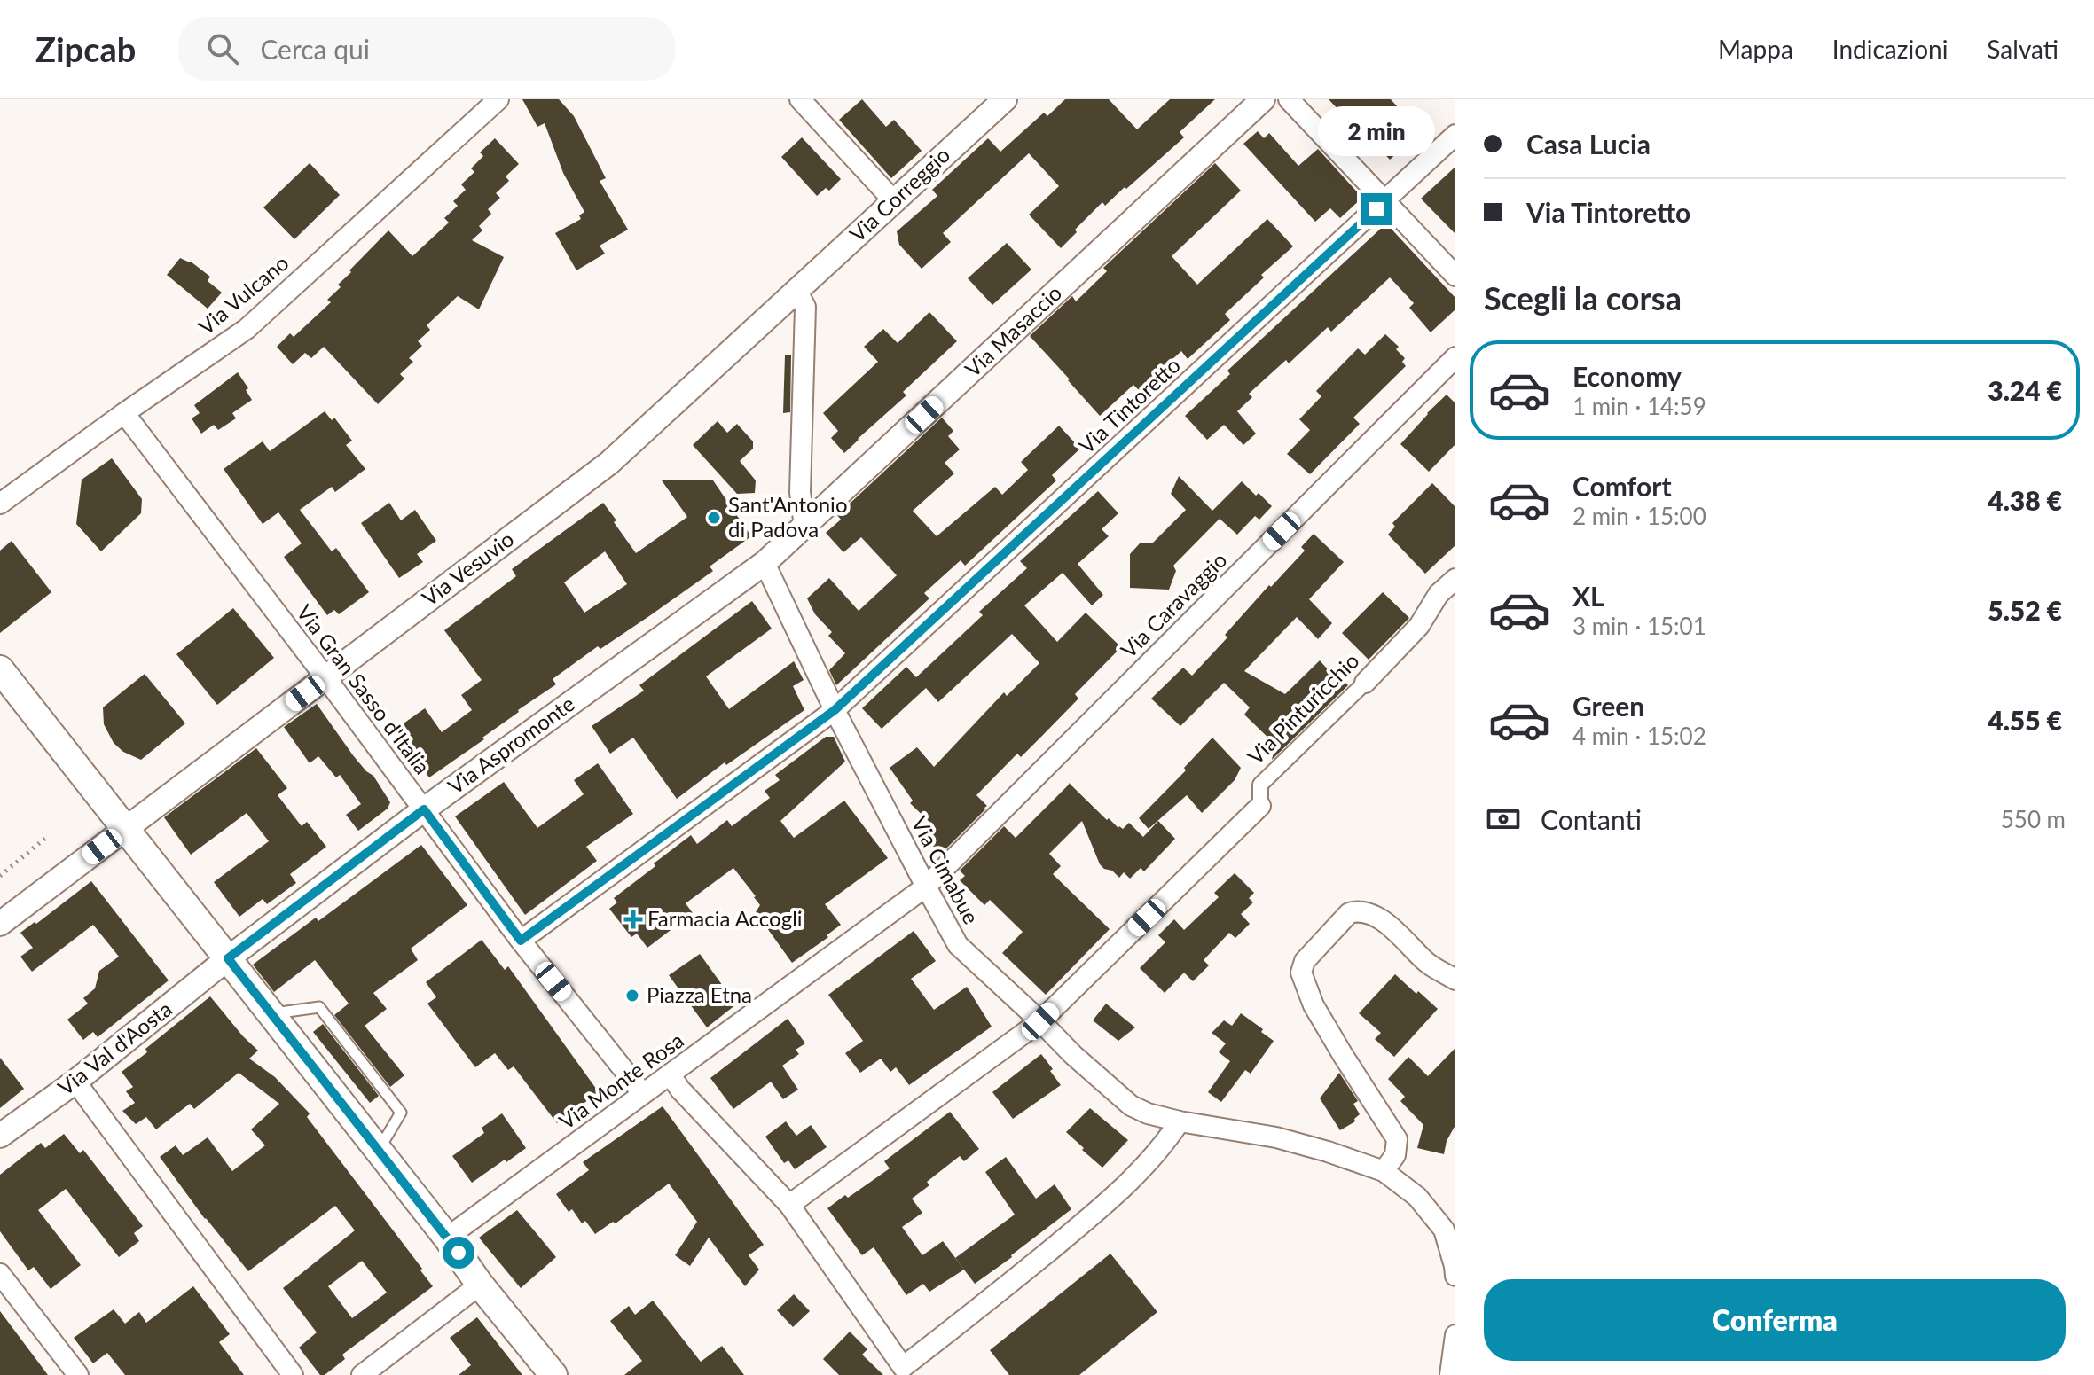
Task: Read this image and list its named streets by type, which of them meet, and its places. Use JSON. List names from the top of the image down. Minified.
{"streets":{"street":["Via Correggio","Via Vulcano","Via Masaccio","Via Tintoretto","Via Vesuvio","Via Caravaggio","Via Gran Sasso d'Italia","Via Pinturicchio","Via Aspromonte","Via Cimabue","Via Val d'Aosta","Via Monte Rosa"]},"crossings":[["Via Correggio","Via Vesuvio"],["Via Vulcano","Via Gran Sasso d'Italia"],["Via Masaccio","Via Aspromonte"],["Via Masaccio","Via Cimabue"],["Via Tintoretto","Via Gran Sasso d'Italia"],["Via Tintoretto","Via Cimabue"],["Via Vesuvio","Via Gran Sasso d'Italia"],["Via Caravaggio","Via Cimabue"],["Via Caravaggio","Via Monte Rosa"],["Via Gran Sasso d'Italia","Via Aspromonte"],["Via Gran Sasso d'Italia","Via Monte Rosa"],["Via Pinturicchio","Via Cimabue"],["Via Aspromonte","Via Cimabue"],["Via Aspromonte","Via Val d'Aosta"],["Via Cimabue","Via Monte Rosa"]],"places":{"other":["Sant'Antonio di Padova","Piazza Etna"],"health":["Farmacia Accogli"]},"page":{"header":"Zipcab","search":"Cerca qui","nav":["Mappa","Indicazioni","Salvati"],"banner":["Casa Lucia","Via Tintoretto"],"bubble":"2 min","heading":"Scegli la corsa","list":[{"name":"Economy","note":"1 min · 14:59","value":"3.24 €"},{"name":"Comfort","note":"2 min · 15:00","value":"4.38 €"},{"name":"XL","note":"3 min · 15:01","value":"5.52 €"},{"name":"Green","note":"4 min · 15:02","value":"4.55 €"}],"pay":["Contanti","550 m"],"buttons":"Conferma"}}
